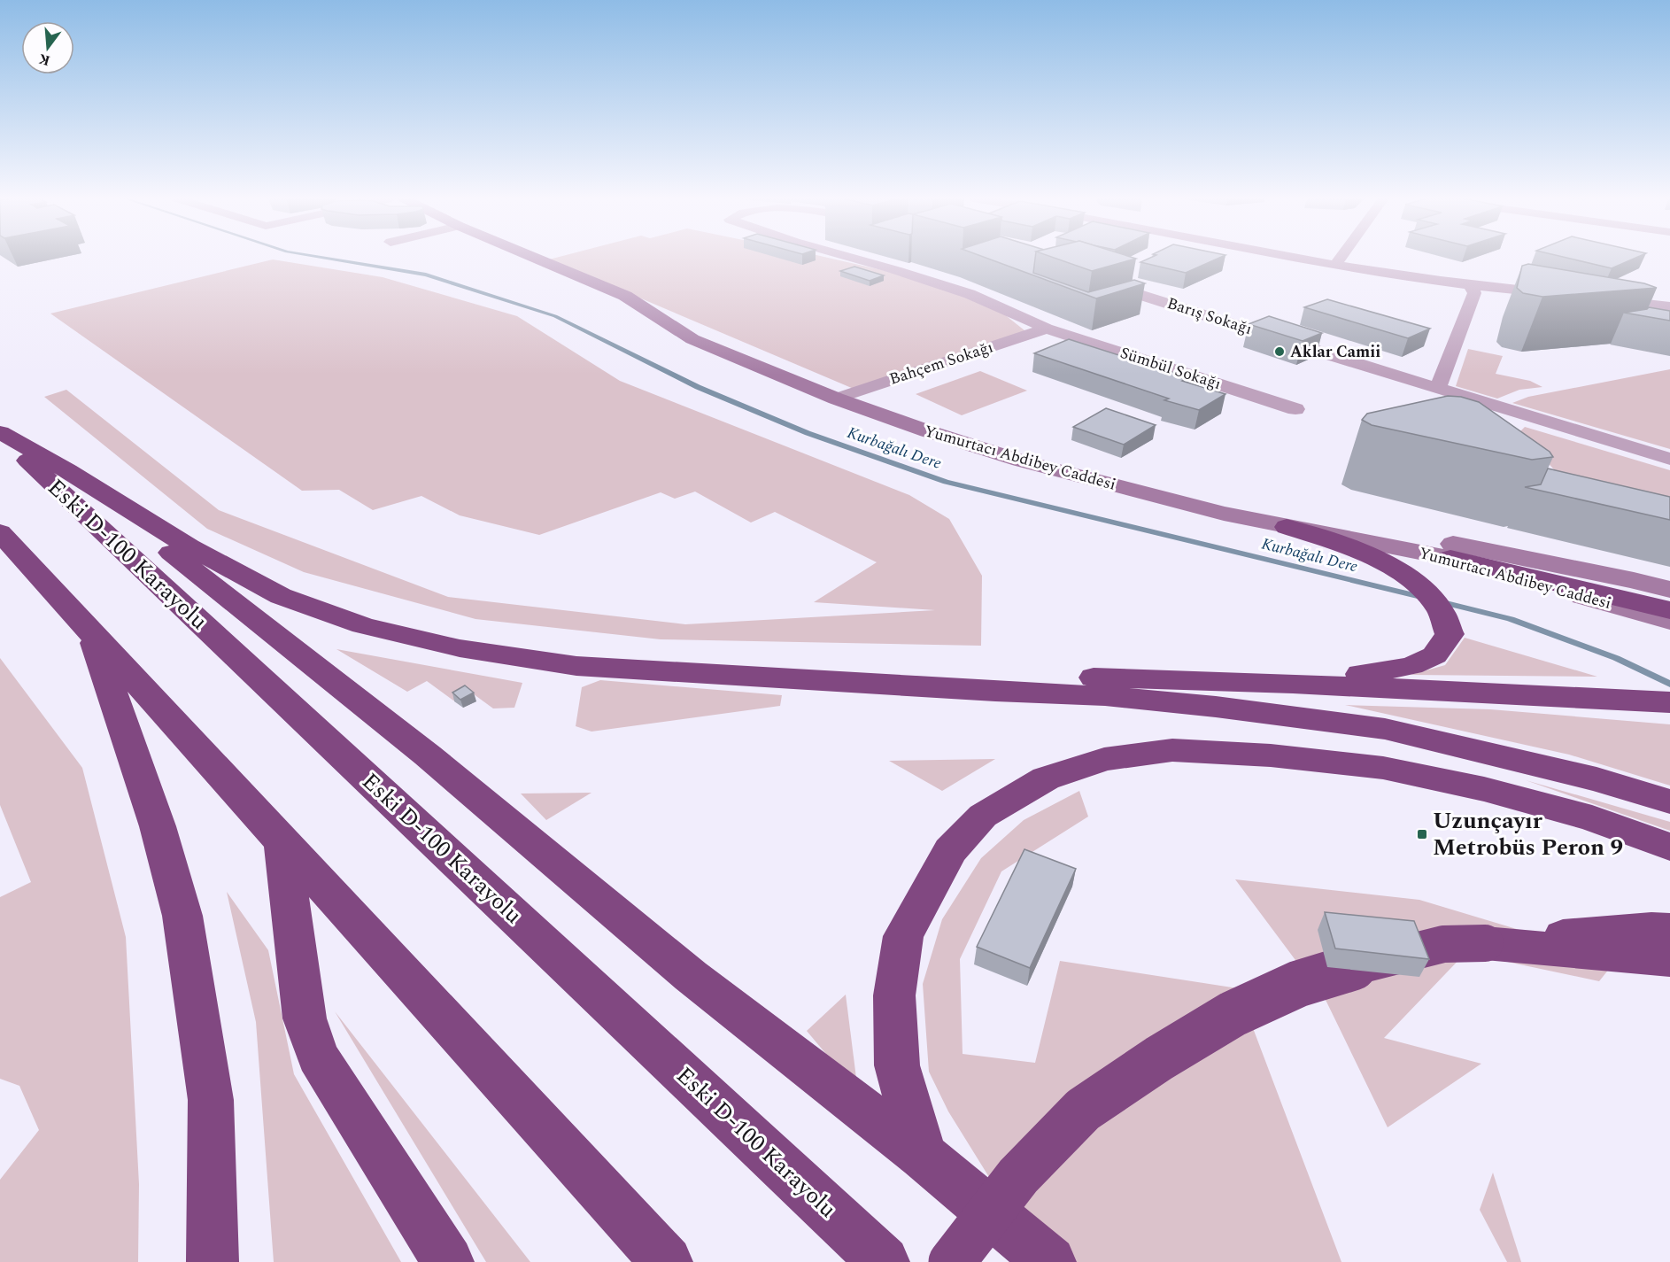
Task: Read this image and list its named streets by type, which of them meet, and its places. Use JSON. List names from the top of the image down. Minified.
{"streets":{"highway":["Eski D-100 Karayolu"],"main road":["Yumurtacı Abdibey Caddesi"],"street":["Barış Sokağı","Bahçem Sokağı","Sümbül Sokağı"]},"crossings":[["Bahçem Sokağı","Sümbül Sokağı"],["Bahçem Sokağı","Yumurtacı Abdibey Caddesi"]],"water":["Kurbağalı Dere"],"places":{"other":["Aklar Camii"],"transit":["Uzunçayır Metrobüs Peron 9"]},"north":"bottom"}
